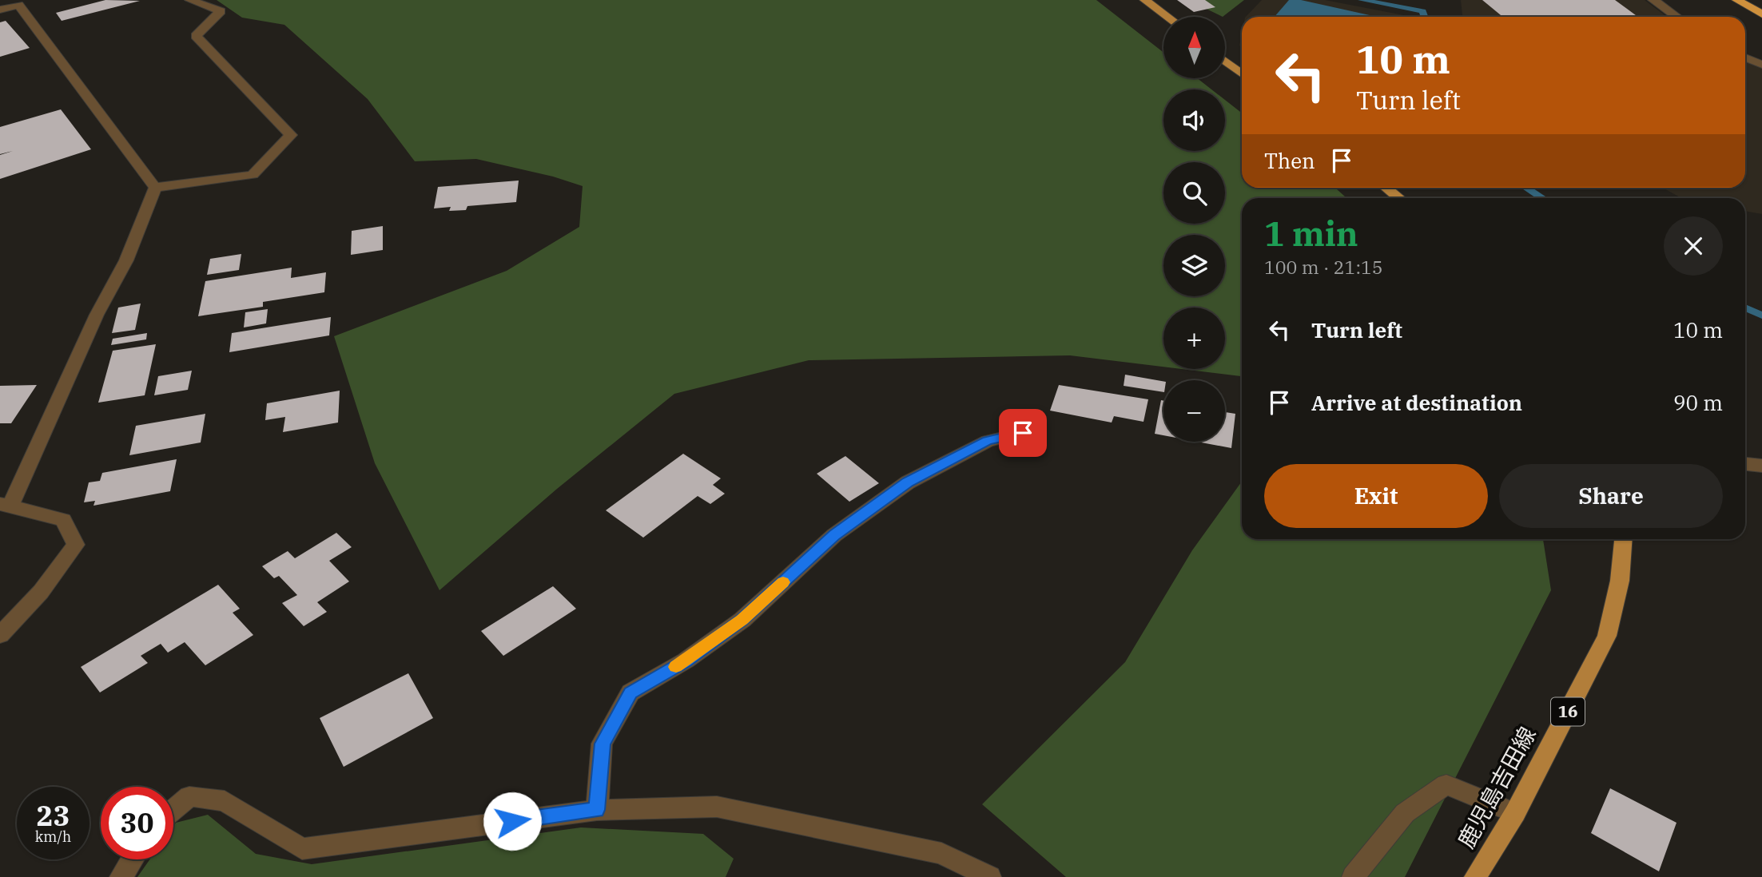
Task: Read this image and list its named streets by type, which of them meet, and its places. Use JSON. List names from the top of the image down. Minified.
{"streets":{"main road":["16","鹿児島吉田線"]},"north":"top","page":{"map_buttons":["+","−"],"turn":["10 m","Turn left"],"then":"Then","heading":["1 min","100 m · 21:15"],"list":[{"name":"Turn left","value":"10 m"},{"name":"Arrive at destination","value":"90 m"}],"buttons":["Exit","Share"],"speed":"23 km/h","limit":"30"}}
